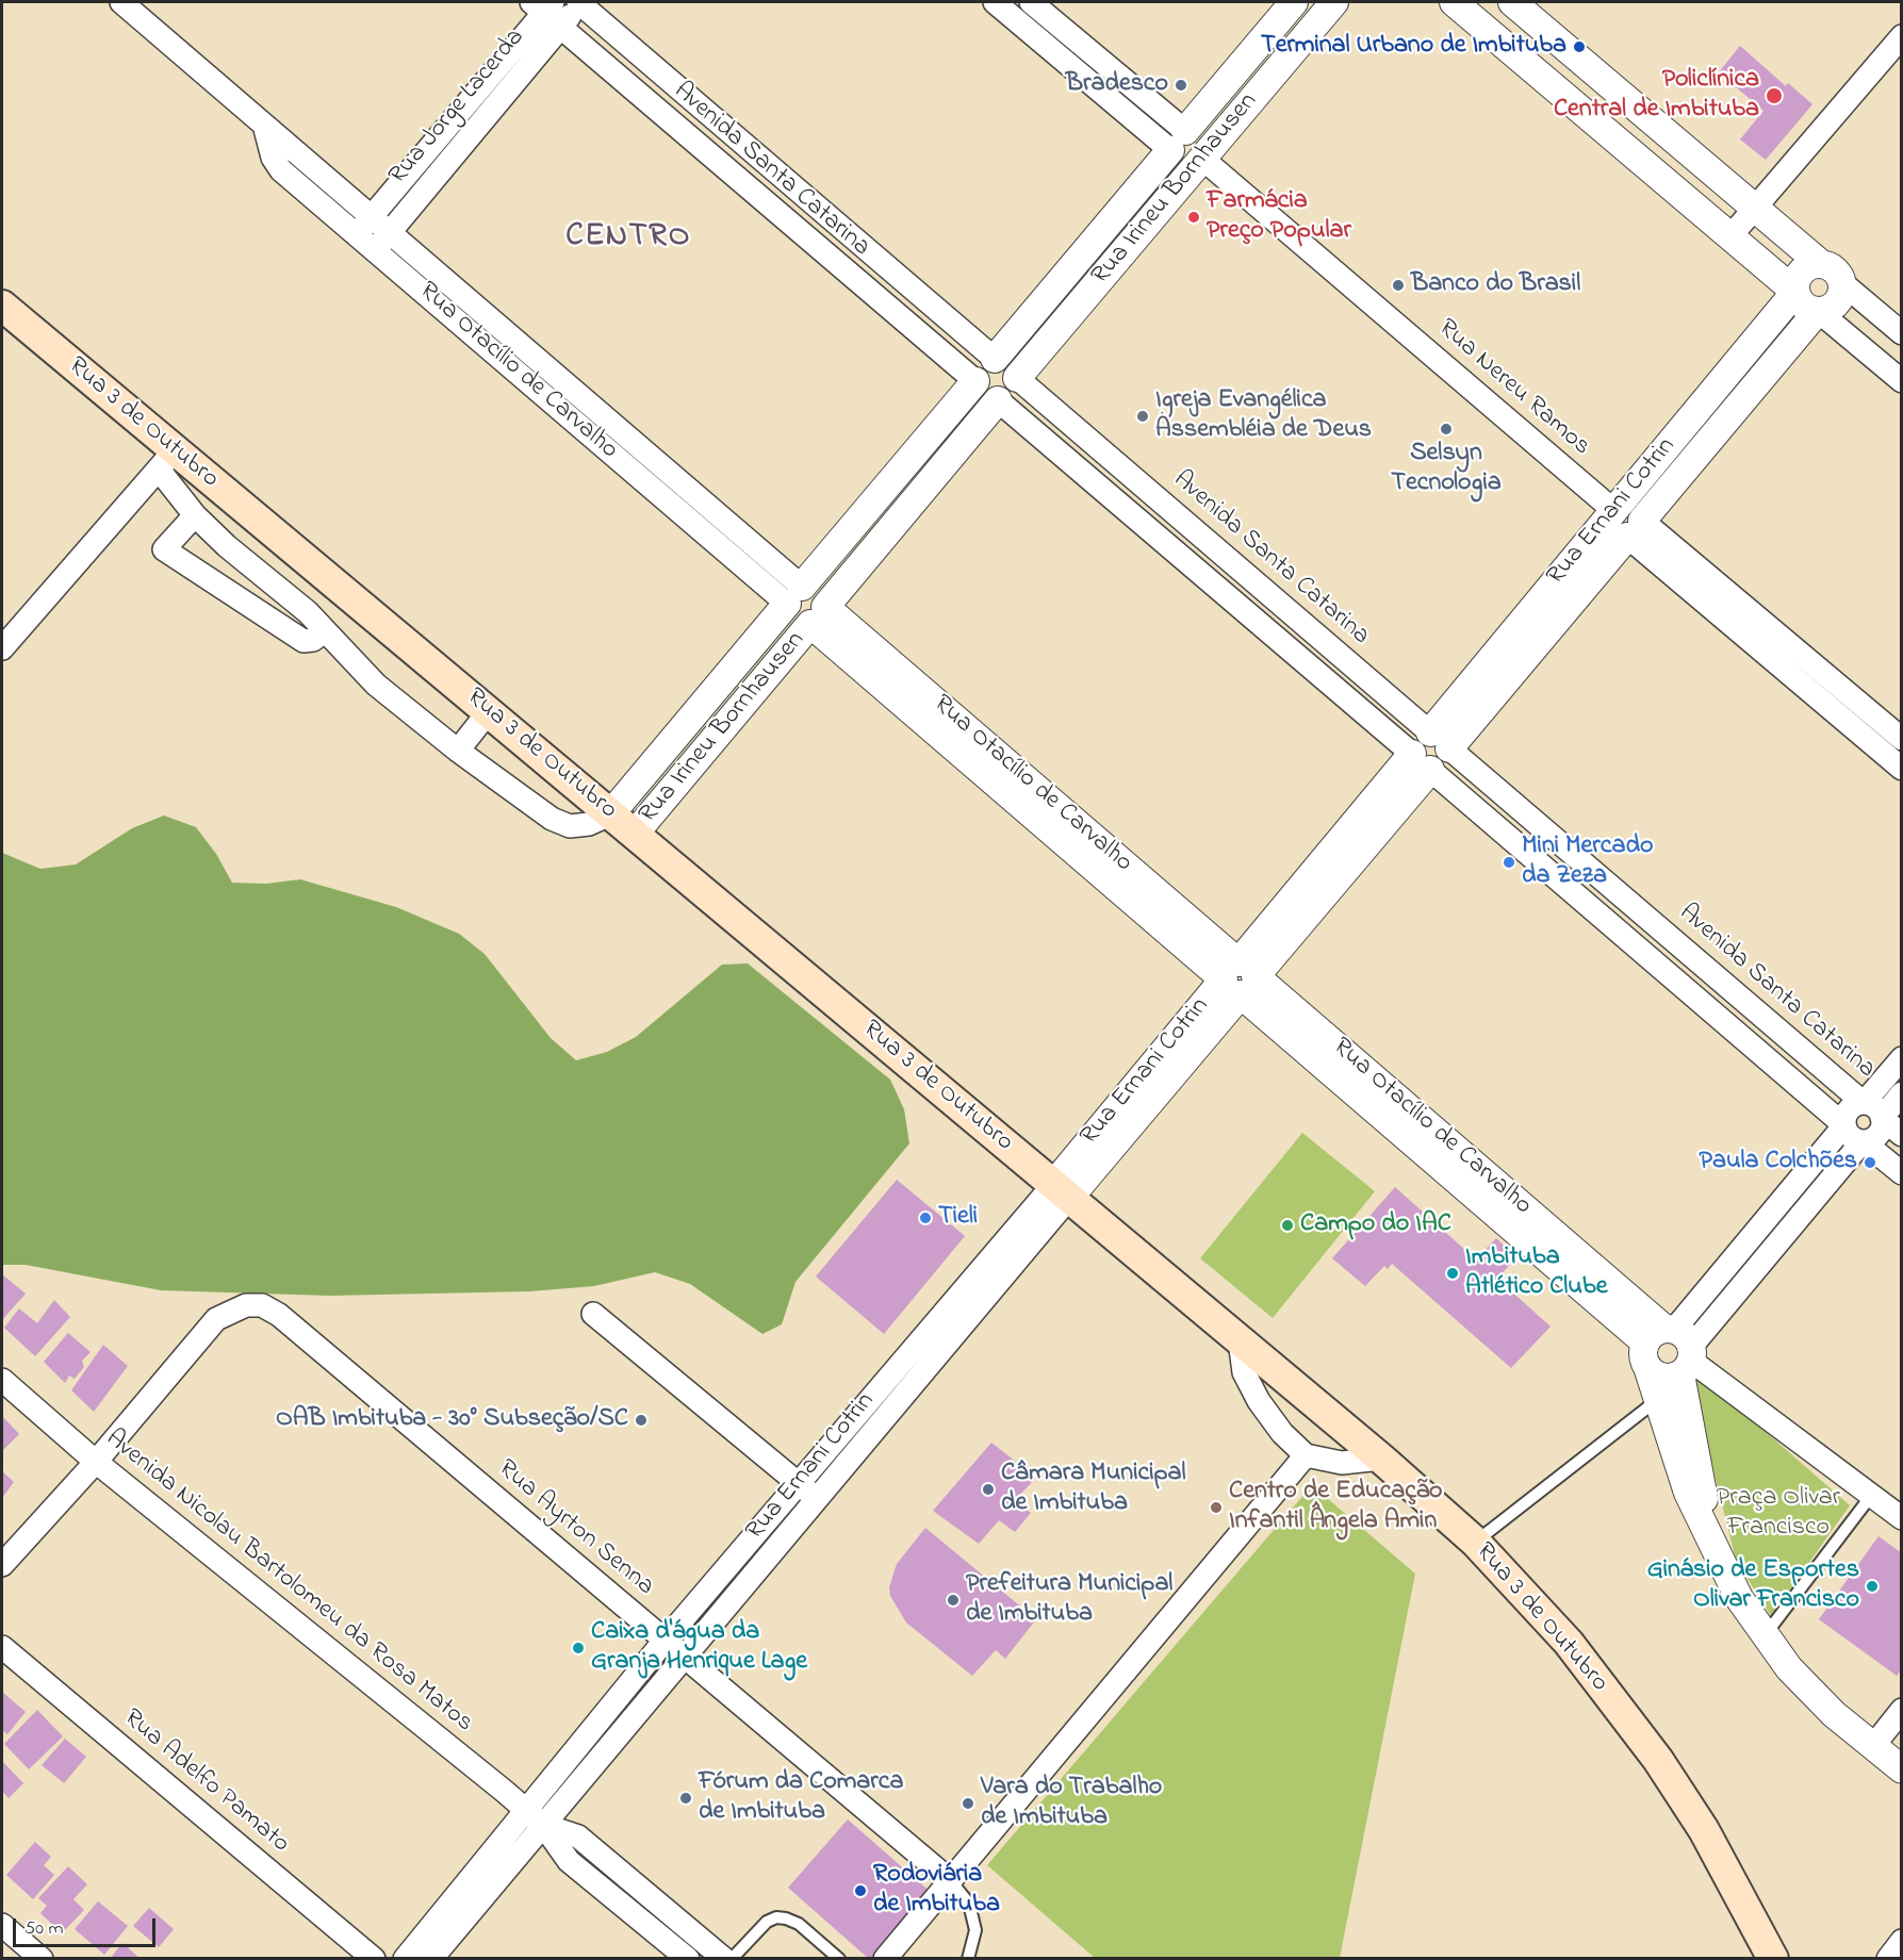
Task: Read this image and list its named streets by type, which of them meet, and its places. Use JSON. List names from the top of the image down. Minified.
{"streets":{"main road":["Rua 3 de Outubro"],"street":["Rua Jorge Lacerda","Avenida Santa Catarina","Rua Irineu Bornhausen","Rua Otacílio de Carvalho","Rua Nereu Ramos","Rua Ernani Cotrin","Rua Ayrton Senna","Avenida Nicolau Bartolomeu da Rosa Matos","Rua Adelfo Pamato"]},"crossings":[["Rua Jorge Lacerda","Avenida Santa Catarina"],["Rua Jorge Lacerda","Rua Otacílio de Carvalho"],["Avenida Santa Catarina","Rua Irineu Bornhausen"],["Avenida Santa Catarina","Rua Ernani Cotrin"],["Rua Irineu Bornhausen","Rua Otacílio de Carvalho"],["Rua Irineu Bornhausen","Rua Nereu Ramos"],["Rua Irineu Bornhausen","Rua 3 de Outubro"],["Rua Otacílio de Carvalho","Rua Ernani Cotrin"],["Rua Nereu Ramos","Rua Ernani Cotrin"],["Rua 3 de Outubro","Rua Ernani Cotrin"],["Rua Ernani Cotrin","Rua Ayrton Senna"],["Rua Ernani Cotrin","Avenida Nicolau Bartolomeu da Rosa Matos"],["Rua Ayrton Senna","Avenida Nicolau Bartolomeu da Rosa Matos"]],"districts":["CENTRO"],"parks":["Praça Olivar Francisco"],"places":["Terminal Urbano de Imbituba","Bradesco","Policlínica Central de Imbituba","Farmácia Preço Popular","Banco do Brasil","Igreja Evangélica Assembléia de Deus","Selsyn Tecnologia","Mini Mercado da Zeza","Paula Colchões","Tieli","Campo do IAC","Imbituba Atlético Clube","OAB Imbituba - 30° Subseção/SC","Câmara Municipal de Imbituba","Centro de Educação Infantil Ângela Amin","Ginásio de Esportes Olivar Francisco","Prefeitura Municipal de Imbituba","Caixa d'água da Granja Henrique Lage","Fórum da Comarca de Imbituba","Vara do Trabalho de Imbituba","Rodoviária de Imbituba"],"scale_bar":"50 m"}
